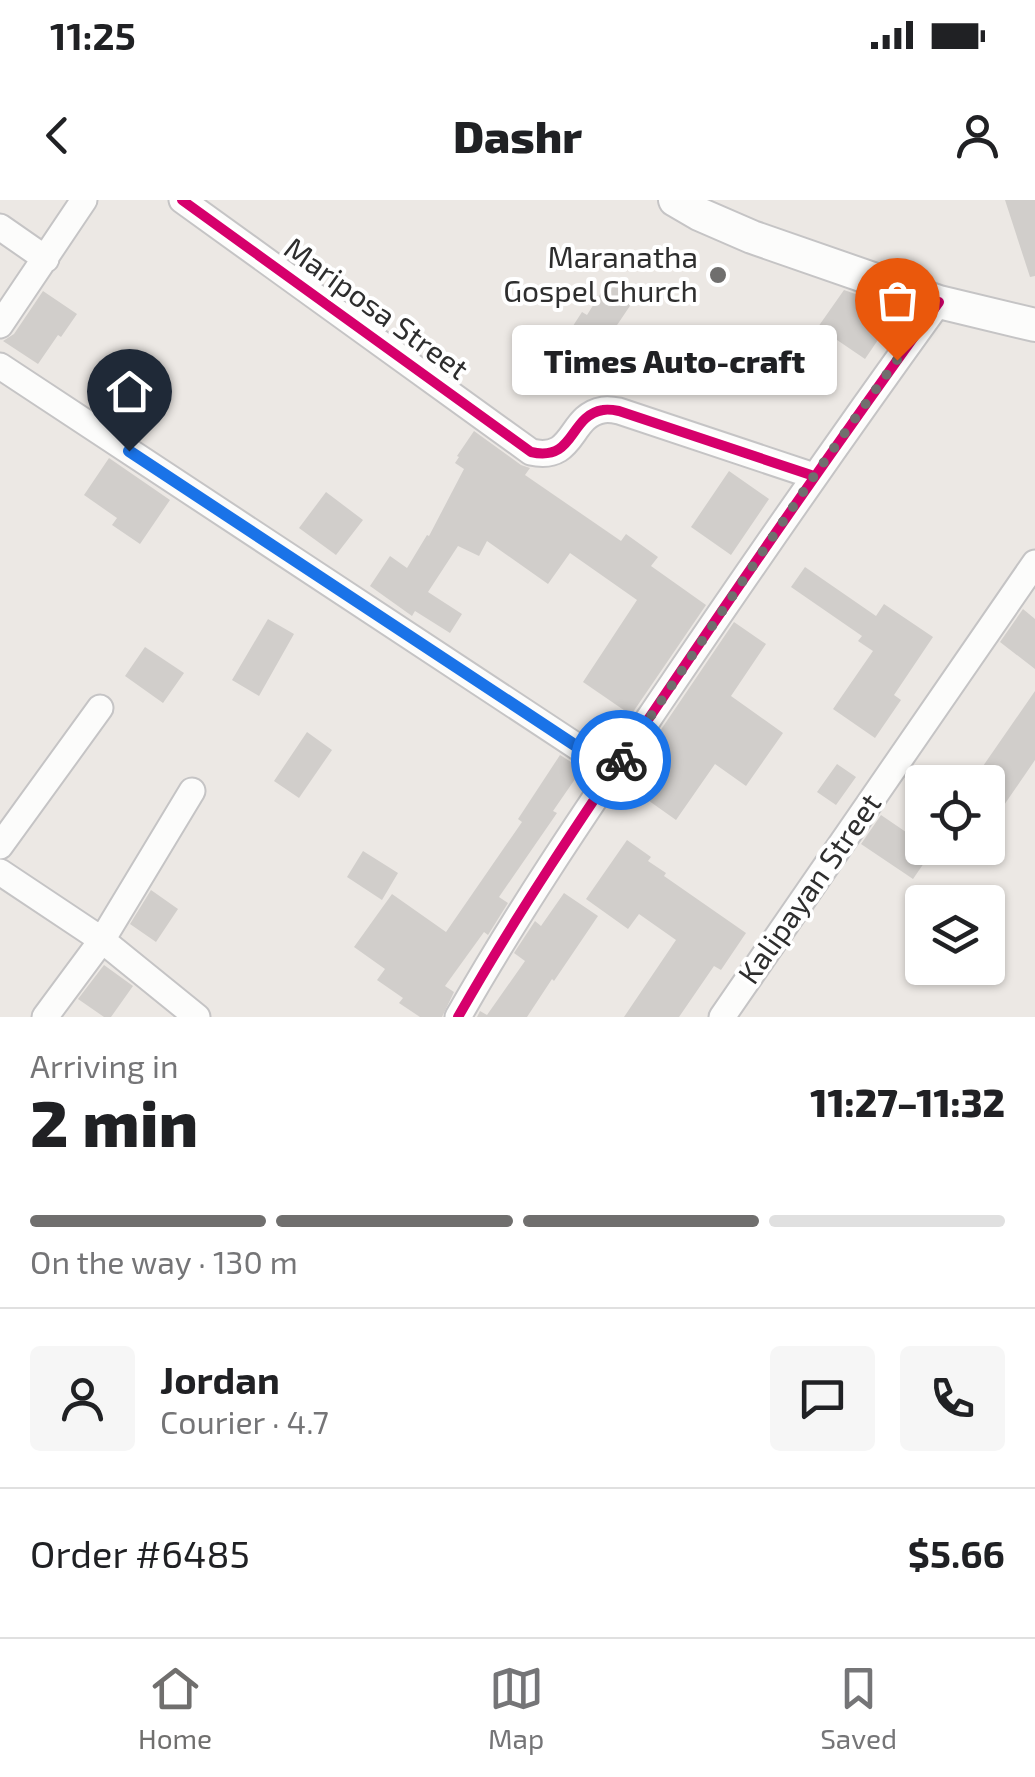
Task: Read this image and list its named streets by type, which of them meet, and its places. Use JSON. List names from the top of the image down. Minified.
{"streets":{"street":["Mariposa Street","Kalipayan Street"]},"places":["Maranatha Gospel Church","Times Auto-craft"],"page":{"status":"11:25","header":"Dashr","bubble":"Times Auto-craft","heading":["2 min","Arriving in","11:27–11:32"],"panel":["Jordan","Courier · 4.7","Order #6485","$5.66"],"bar":"On the way · 130 m","tabs":["Home","Map","Saved"]}}
